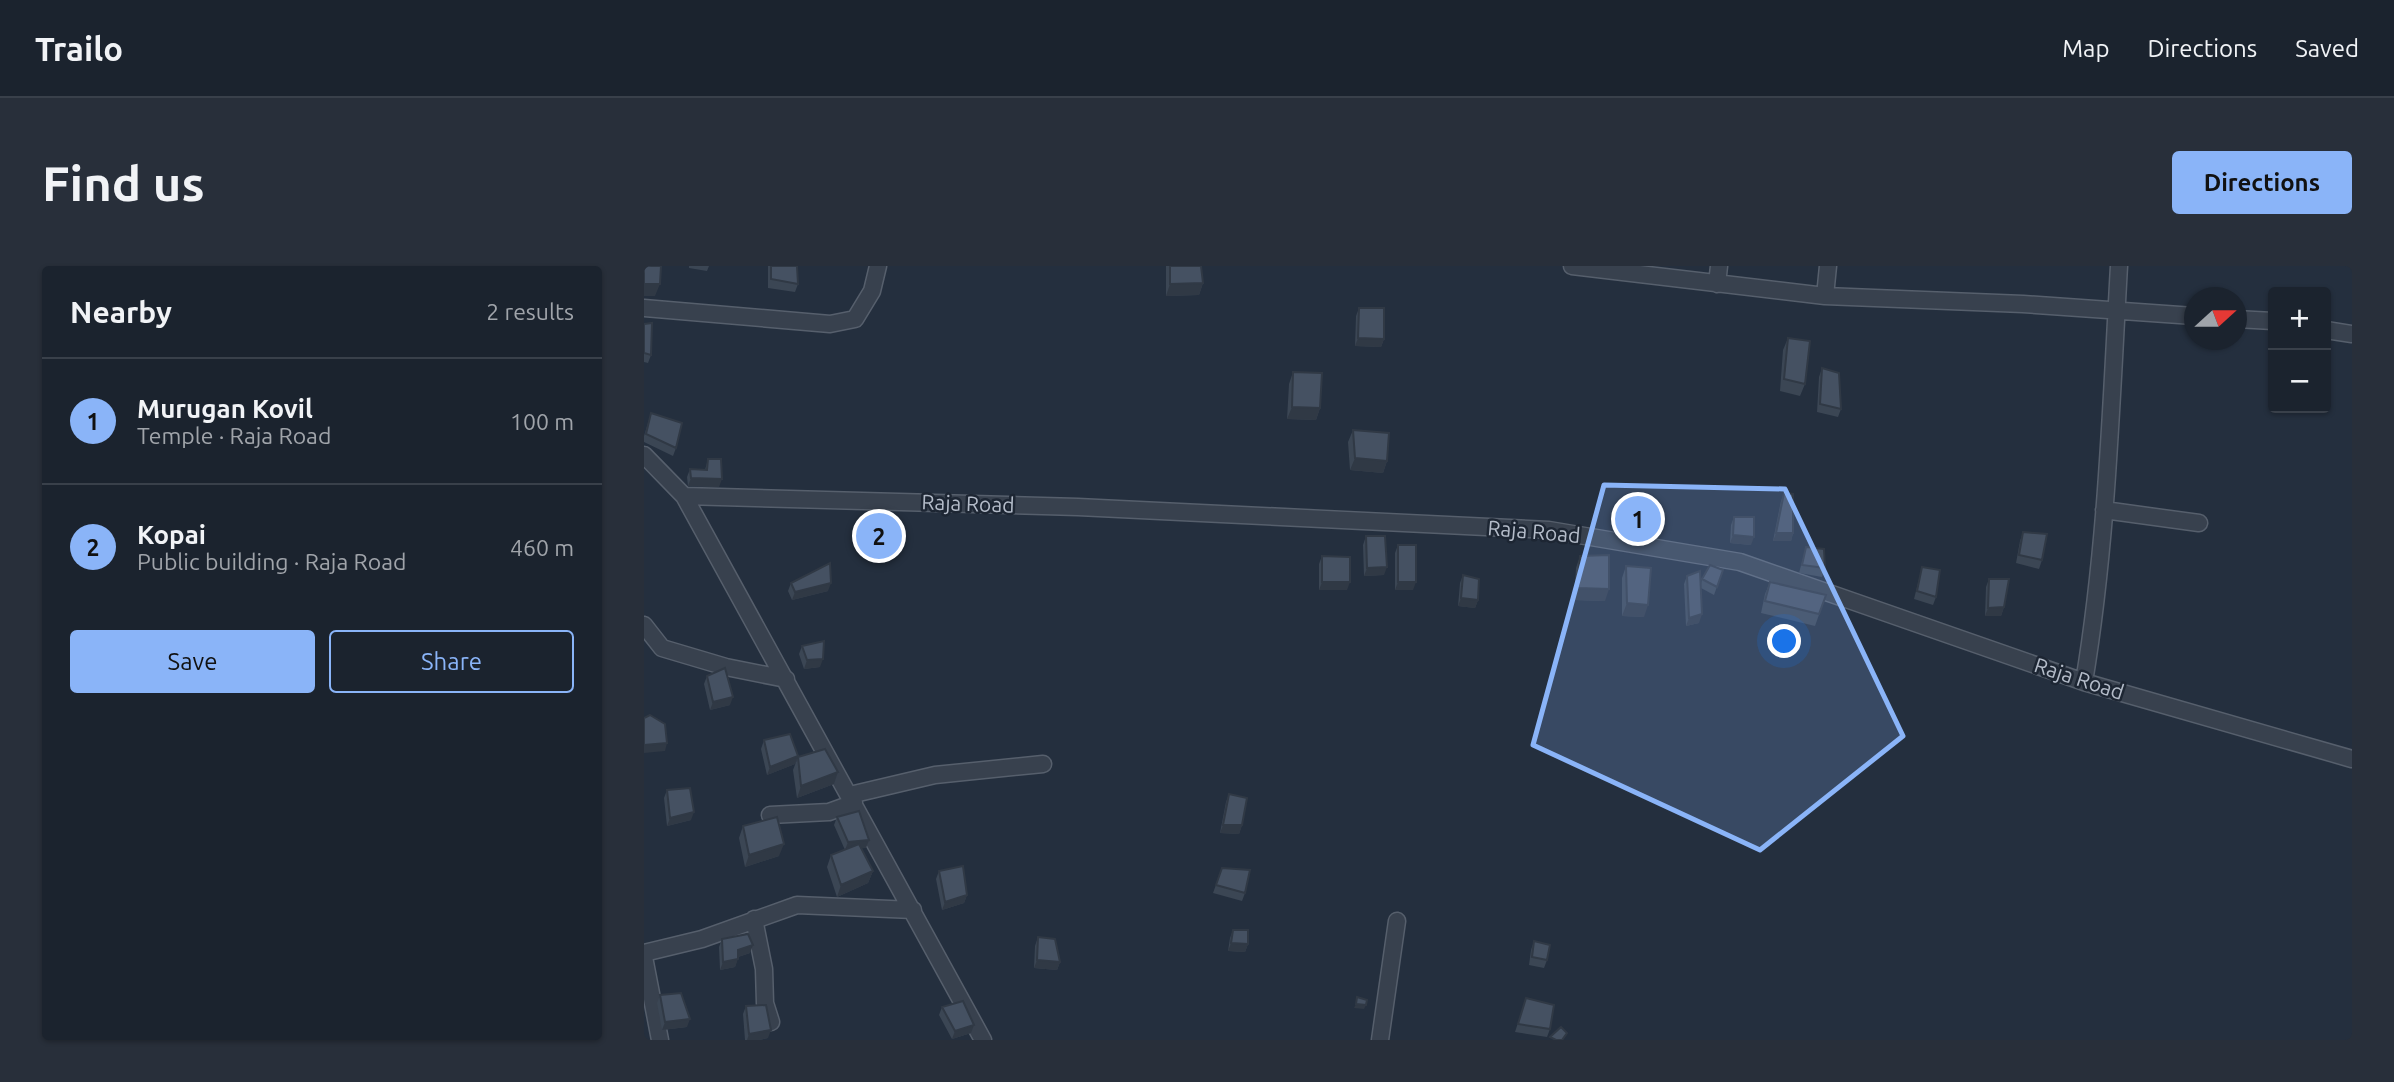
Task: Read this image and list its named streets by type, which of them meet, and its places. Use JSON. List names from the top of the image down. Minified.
{"streets":{"street":["Raja Road"]},"north":"right","page":{"header":"Trailo","nav":["Map","Directions","Saved"],"buttons":["Directions",["Save","Share"]],"title":"Find us","heading":["Nearby","2 results"],"map_buttons":["+","−"],"list":[{"mark":"1","name":"Murugan Kovil","note":"Temple · Raja Road","value":"100 m"},{"mark":"2","name":"Kopai","note":"Public building · Raja Road","value":"460 m"}],"pins":["1","2"]}}
